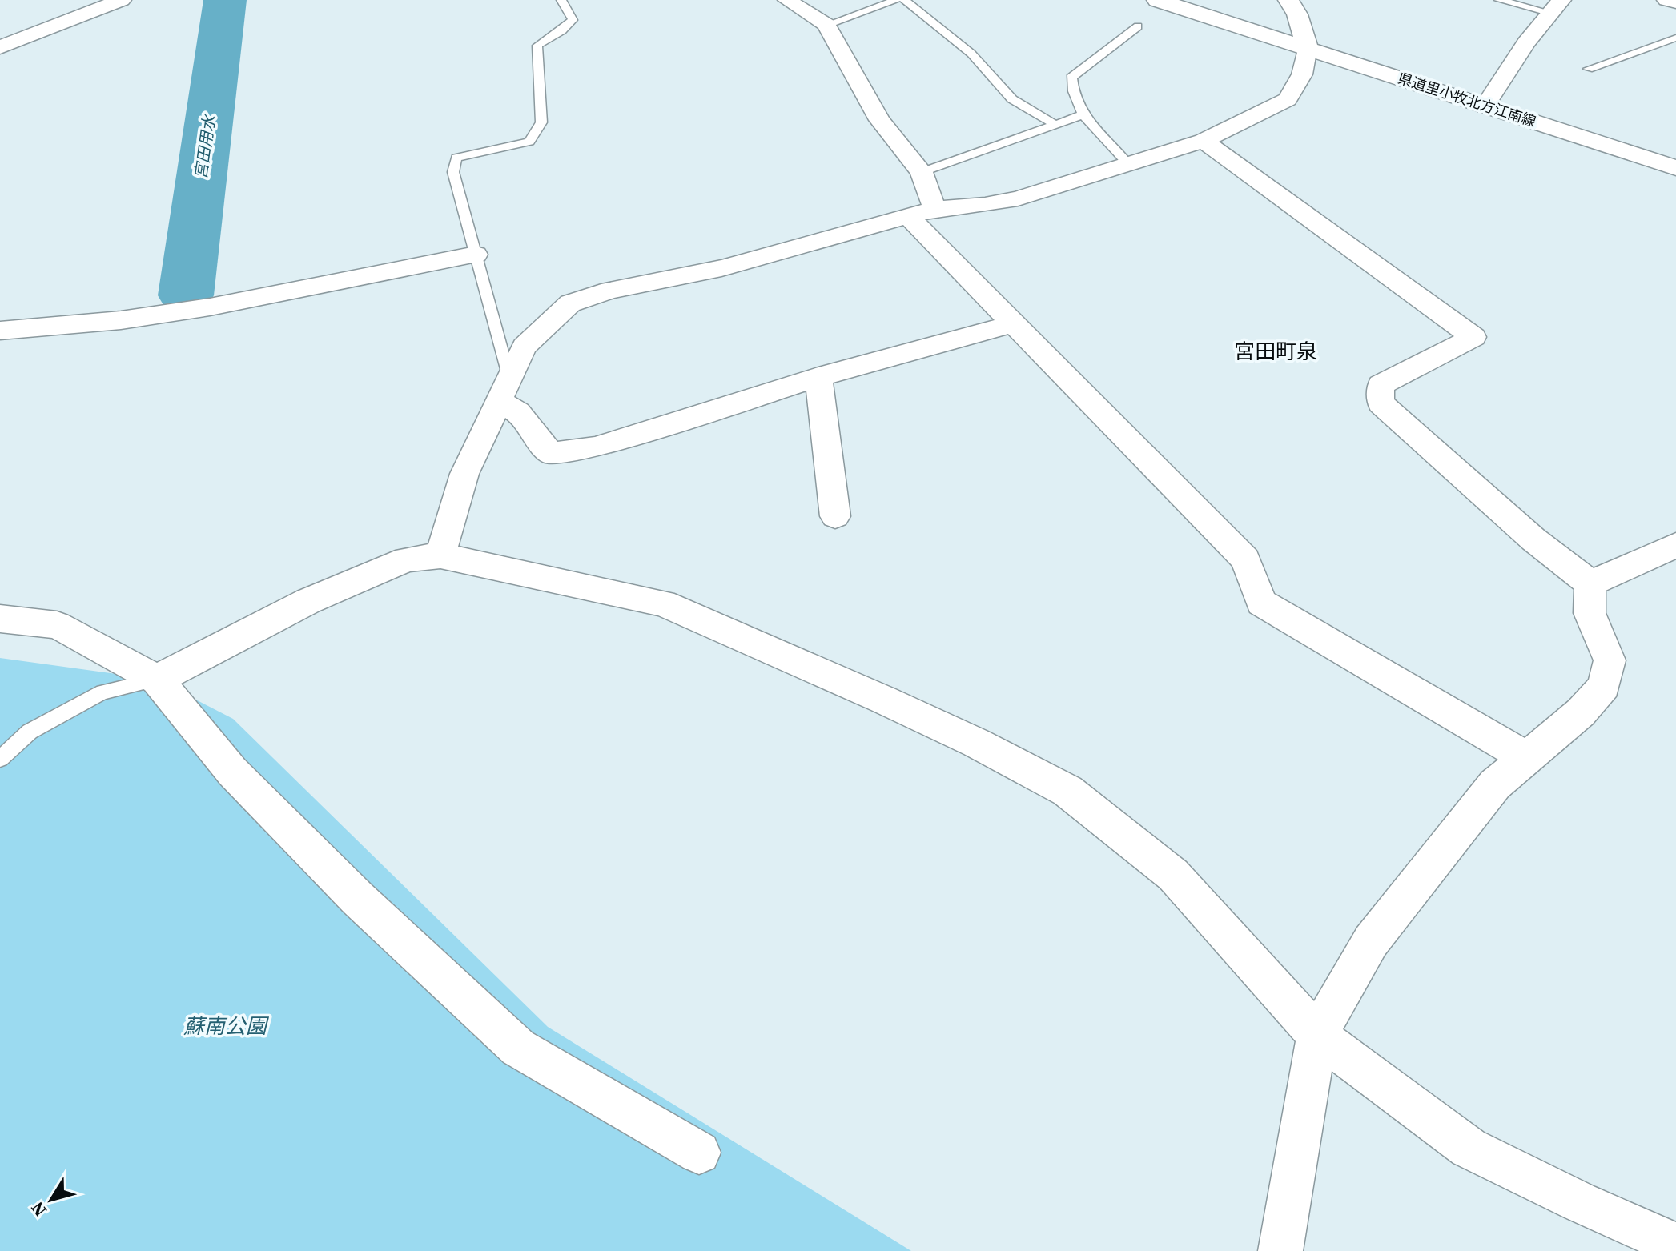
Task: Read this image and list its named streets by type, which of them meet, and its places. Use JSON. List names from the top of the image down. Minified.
{"streets":{"main road":["県道里小牧北方江南線"]},"districts":["宮田町泉"],"water":["宮田用水"],"parks":["蘇南公園"],"north":"bottom left"}
